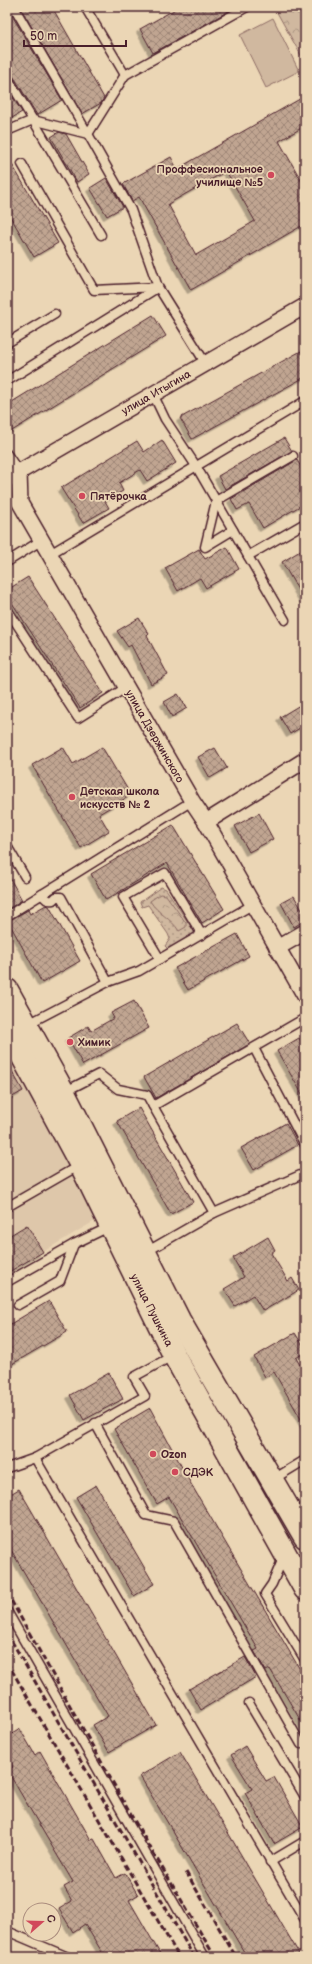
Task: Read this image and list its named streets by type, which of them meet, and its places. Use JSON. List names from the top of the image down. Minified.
{"streets":{"main road":["улица Пушкина"],"street":["улица Итыгина","улица Дзержинского"]},"crossings":[["улица Итыгина","улица Дзержинского"]],"places":["Проффесиональное училище №5","Пятёрочка","Детская школа искусств № 2","Химик","Ozon","СДЭК"],"scale_bar":"50 m","north":"right"}
